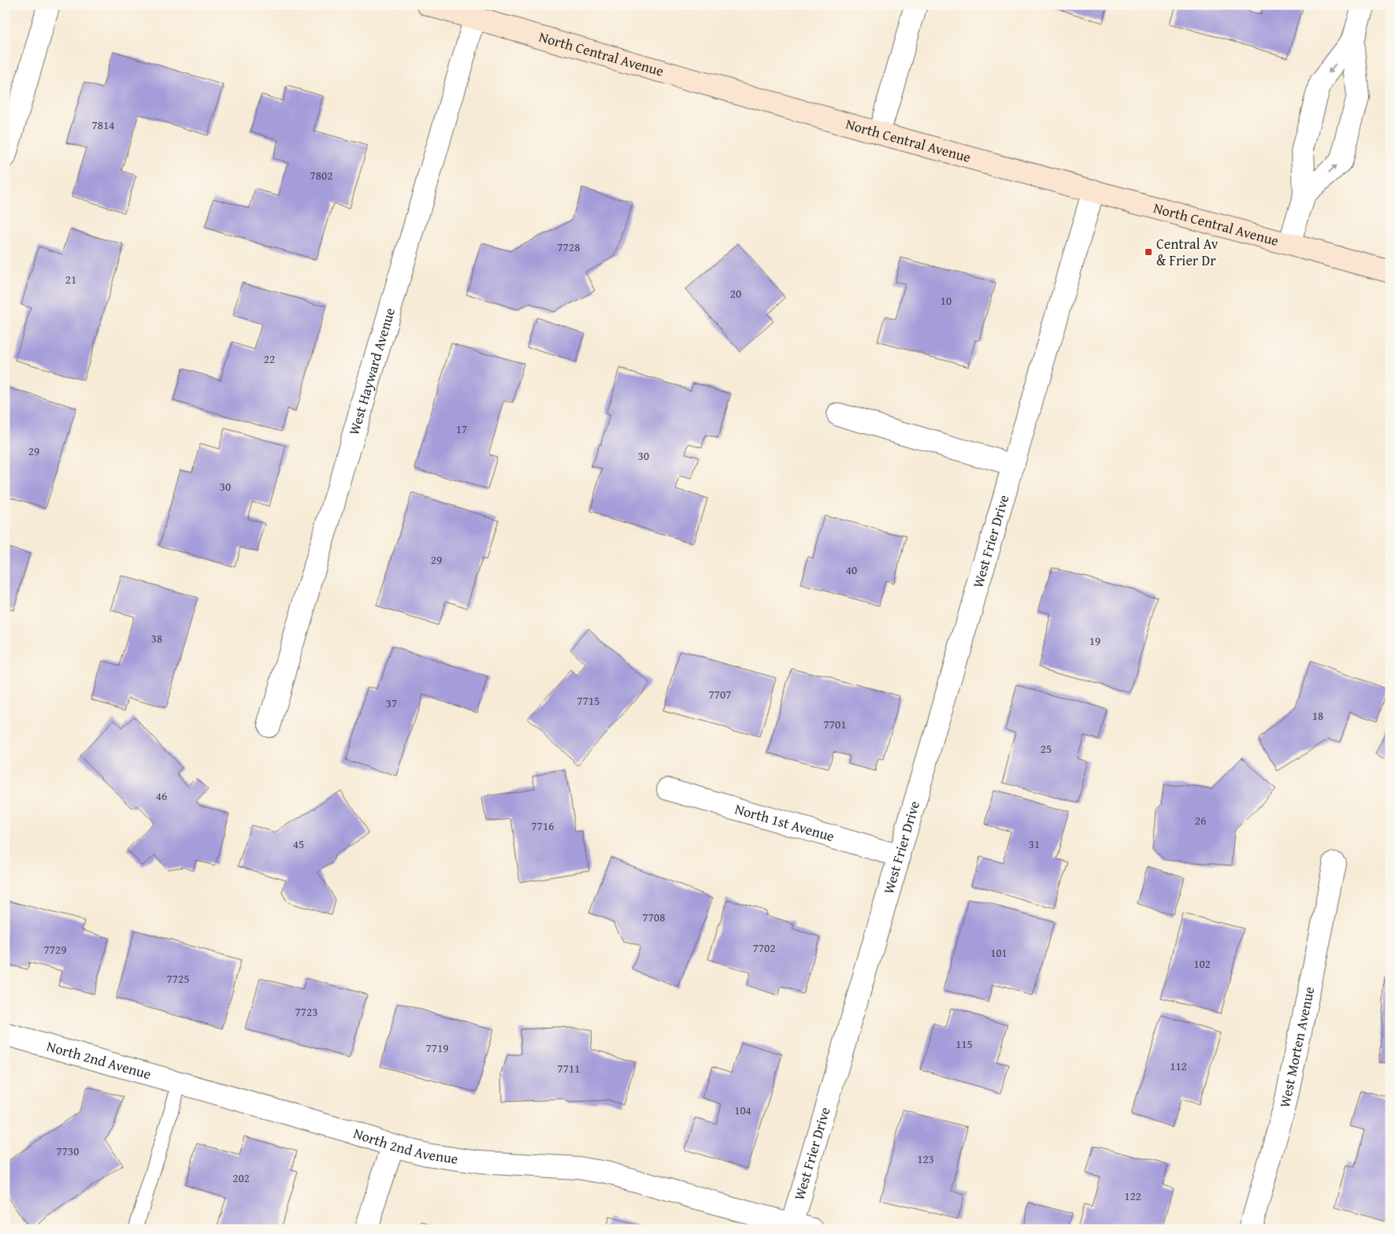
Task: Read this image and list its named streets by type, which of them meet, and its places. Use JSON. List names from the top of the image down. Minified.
{"streets":{"main road":["North Central Avenue"],"street":["West Hayward Avenue","West Frier Drive","North 1st Avenue","West Morten Avenue","North 2nd Avenue"]},"crossings":[["North Central Avenue","West Hayward Avenue"],["North Central Avenue","West Frier Drive"],["West Frier Drive","North 1st Avenue"],["West Frier Drive","North 2nd Avenue"]],"places":{"transit":["Central Av & Frier Dr"]},"house_numbers":["7814","7802","7728","21","20","10","22","17","29","30","30","29","40","38","19","7707","7715","37","18","7701","25","46","26","7716","45","31","7708","7702","7729","101","102","7725","7723","115","7719","112","7711","104","7730","123","202","122"]}
